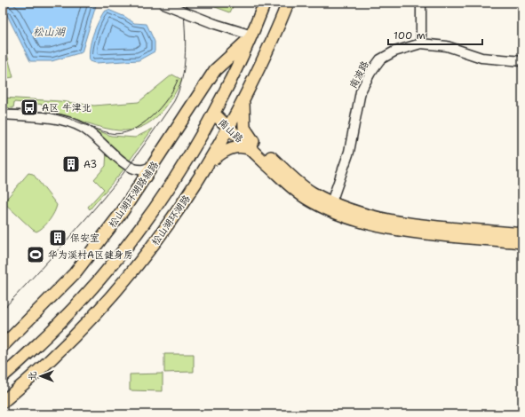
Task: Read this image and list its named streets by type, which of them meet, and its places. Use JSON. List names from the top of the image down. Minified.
{"streets":{"main road":["南山路","松山湖环湖路辅路","松山湖环湖路"],"street":["南波路"]},"crossings":[["南波路","南山路"],["南山路","松山湖环湖路"],["松山湖环湖路辅路","松山湖环湖路"]],"water":["松山湖"],"places":{"bus stop":["A区 牛津北"],"building":["A3","保安室"],"sports":["华为溪村A区健身房"]},"scale_bar":"100 m","north":"left"}
